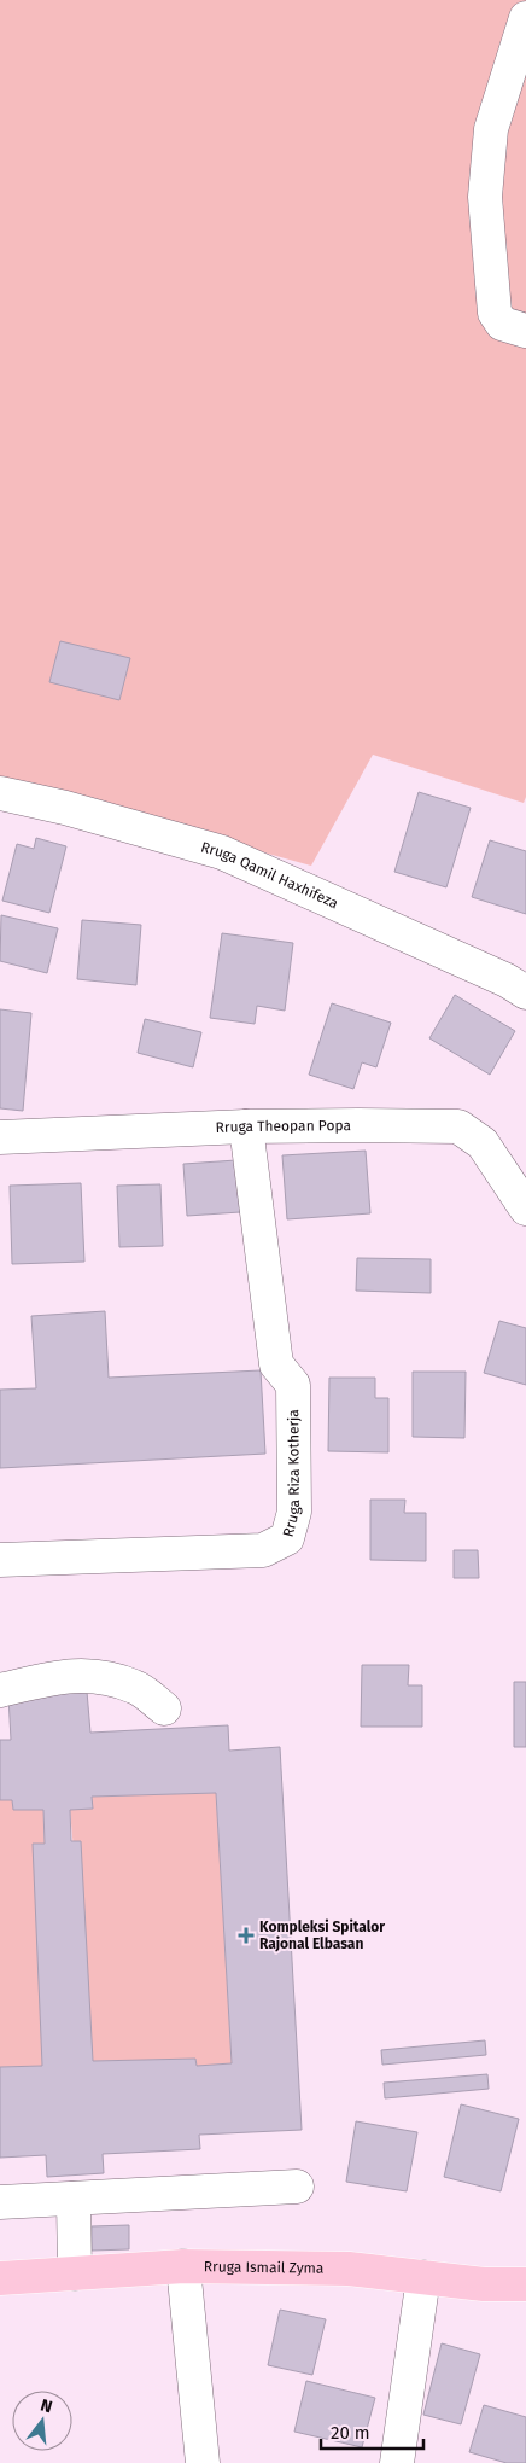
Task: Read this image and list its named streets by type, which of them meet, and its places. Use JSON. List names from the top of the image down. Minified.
{"streets":{"main road":["Rruga Ismail Zyma"],"street":["Rruga Qamil Haxhifeza","Rruga Theopan Popa","Rruga Riza Kotherja"]},"crossings":[["Rruga Theopan Popa","Rruga Riza Kotherja"]],"places":{"health":["Kompleksi Spitalor Rajonal Elbasan"]},"scale_bar":"20 m","north":"top"}
